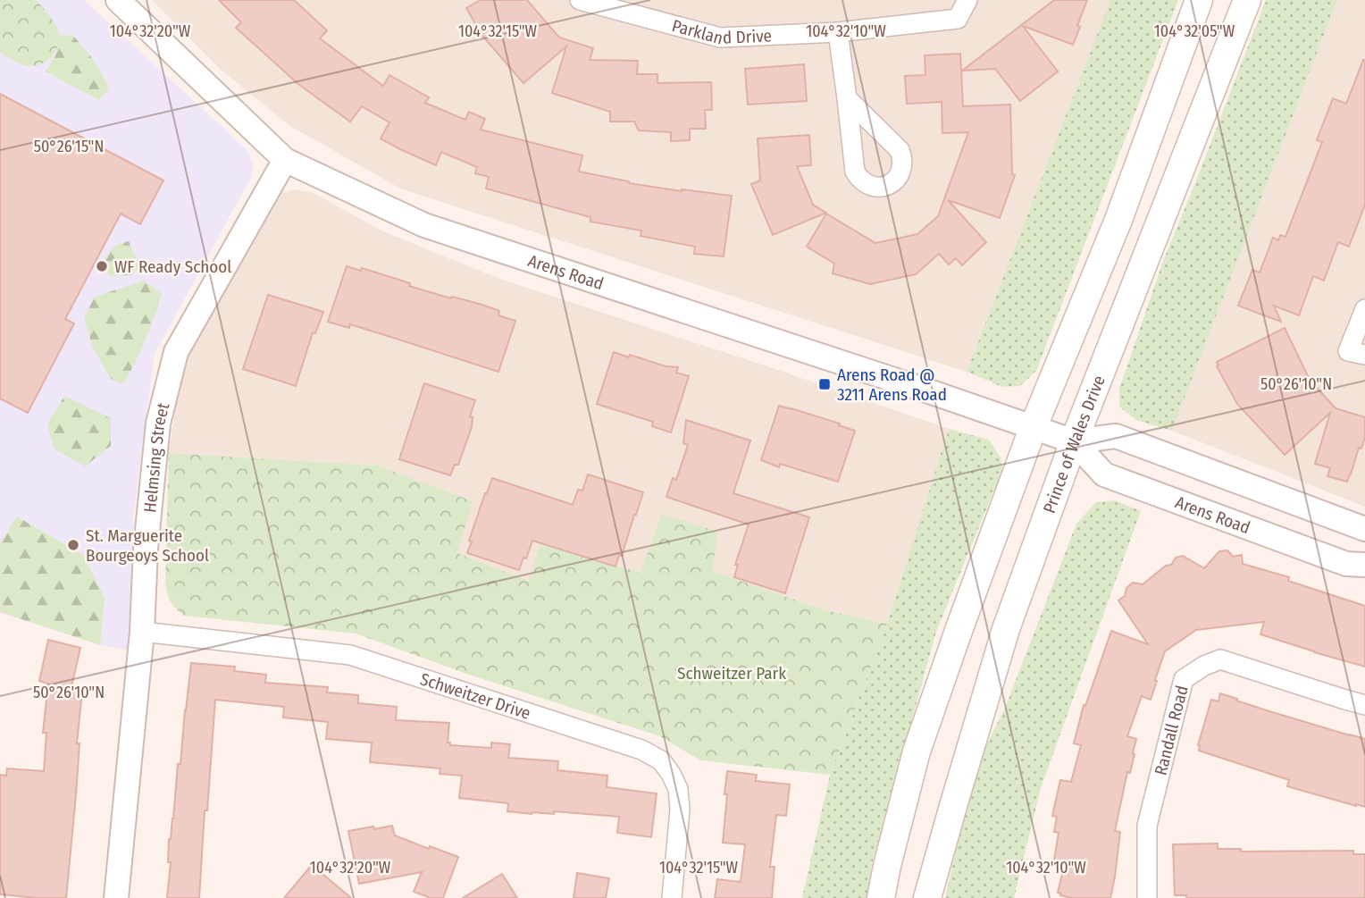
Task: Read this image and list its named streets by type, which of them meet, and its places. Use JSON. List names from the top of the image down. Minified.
{"streets":{"main road":["Prince of Wales Drive"],"street":["Parkland Drive","Arens Road","Helmsing Street","Schweitzer Drive","Randall Road"]},"crossings":[["Arens Road","Prince of Wales Drive"],["Arens Road","Helmsing Street"],["Helmsing Street","Schweitzer Drive"]],"parks":["Schweitzer Park"],"places":{"other":["WF Ready School","St. Marguerite Bourgeoys School"],"transit":["Arens Road @ 3211 Arens Road"]},"coordinates":["104°32'20\"W","104°32'15\"W","104°32'10\"W","104°32'05\"W","50°26'15\"N","50°26'10\"N"]}
